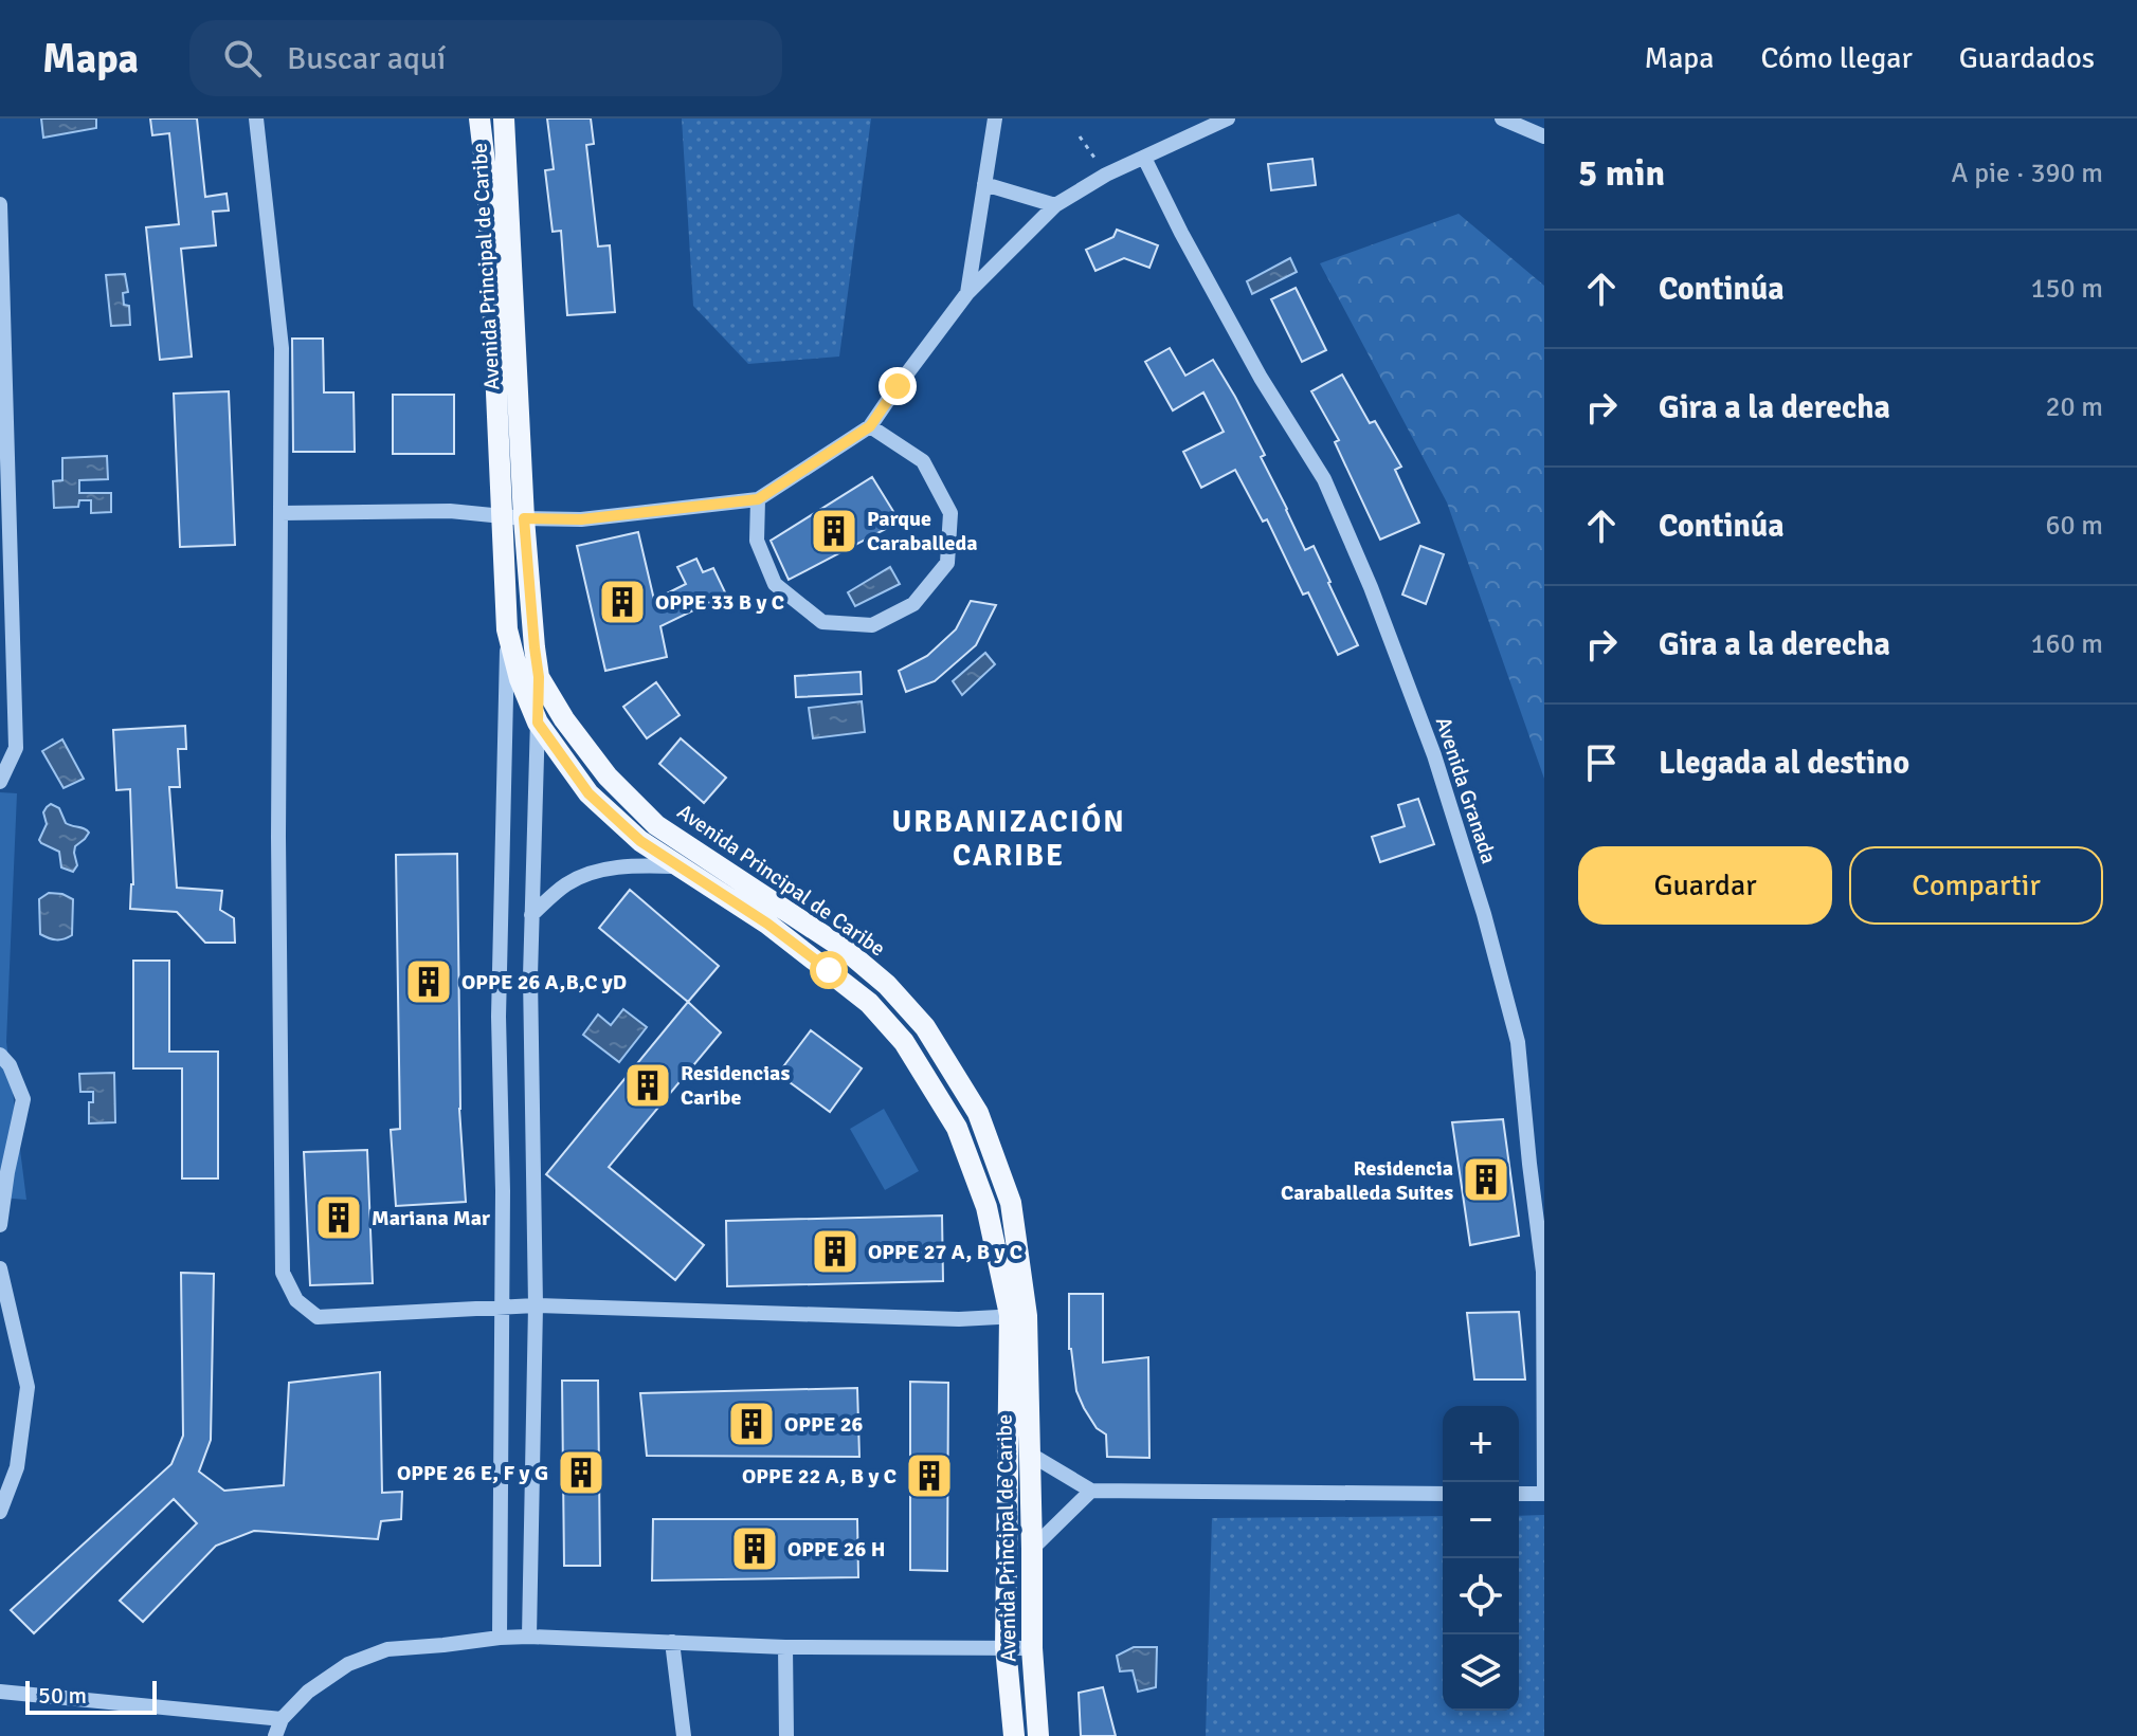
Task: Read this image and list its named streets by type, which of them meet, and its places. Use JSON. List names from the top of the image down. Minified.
{"streets":{"main road":["Avenida Principal de Caribe"],"street":["Avenida Granada"]},"districts":["URBANIZACIÓN CARIBE"],"places":{"building":["Parque Caraballeda","OPPE 33 B y C","OPPE 26 A,B,C yD","Residencias Caribe","Residencia Caraballeda Suites","Mariana Mar","OPPE 27 A, B y C","OPPE 26","OPPE 26 E, F y G","OPPE 22 A, B y C","OPPE 26 H"]},"scale_bar":"50 m","page":{"header":"Mapa","search":"Buscar aquí","nav":["Mapa","Cómo llegar","Guardados"],"heading":["5 min","A pie · 390 m"],"list":[["Continúa","150 m"],["Gira a la derecha","20 m"],["Continúa","60 m"],["Gira a la derecha","160 m"],"Llegada al destino"],"buttons":["Guardar","Compartir"],"map_buttons":["+","−"],"scale":"50 m"}}
